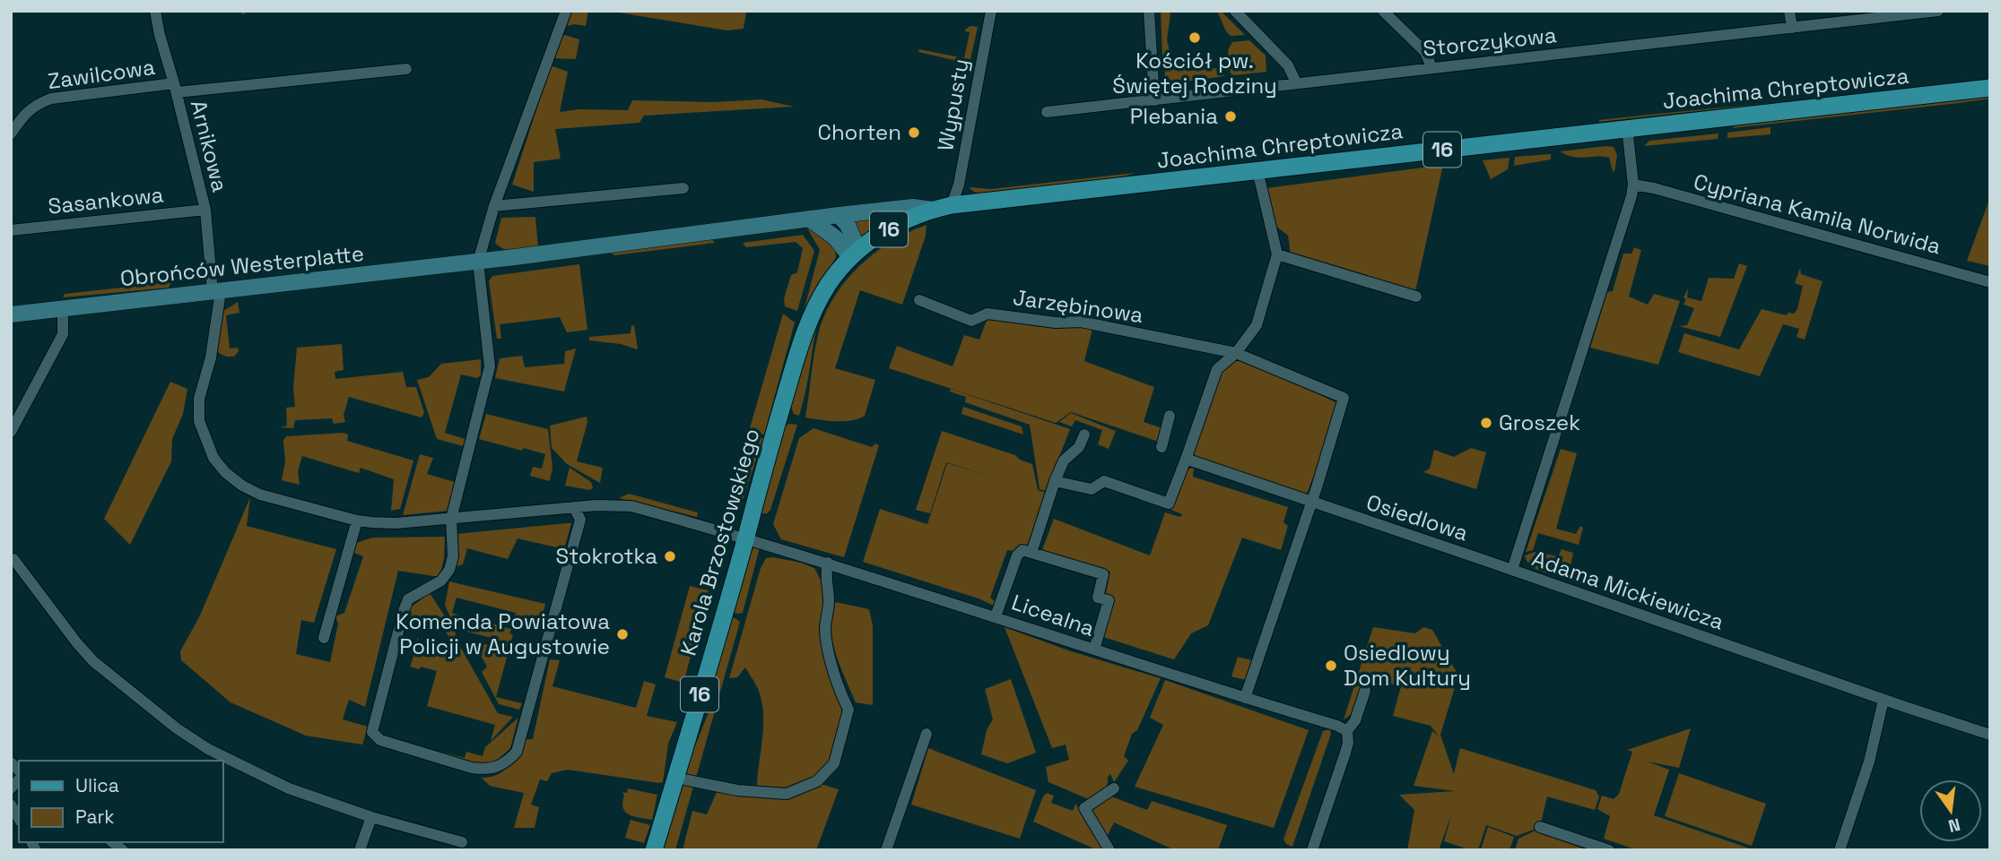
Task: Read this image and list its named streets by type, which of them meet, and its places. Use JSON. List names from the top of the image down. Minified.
{"streets":{"main road":["Joachima Chreptowicza","16","Obrońców Westerplatte","Karola Brzostowskiego"],"street":["Storczykowa","Zawilcowa","Wypusty","Arnikowa","Sasankowa","Cypriana Kamila Norwida","Jarzębinowa","Osiedlowa","Adama Mickiewicza","Licealna"]},"crossings":[["Zawilcowa","Arnikowa"],["Joachima Chreptowicza","Wypusty"],["Joachima Chreptowicza","Obrońców Westerplatte"],["Joachima Chreptowicza","Karola Brzostowskiego"],["Joachima Chreptowicza","Adama Mickiewicza"],["Arnikowa","Sasankowa"],["Arnikowa","Obrońców Westerplatte"],["Arnikowa","Licealna"],["Cypriana Kamila Norwida","Adama Mickiewicza"],["Osiedlowa","Adama Mickiewicza"],["Karola Brzostowskiego","Licealna"]],"places":["Kościół pw. Świętej Rodziny","Plebania","Chorten","Groszek","Stokrotka","Komenda Powiatowa Policji w Augustowie","Osiedlowy Dom Kultury"],"legend":["Ulica","Park"],"north":"bottom"}
